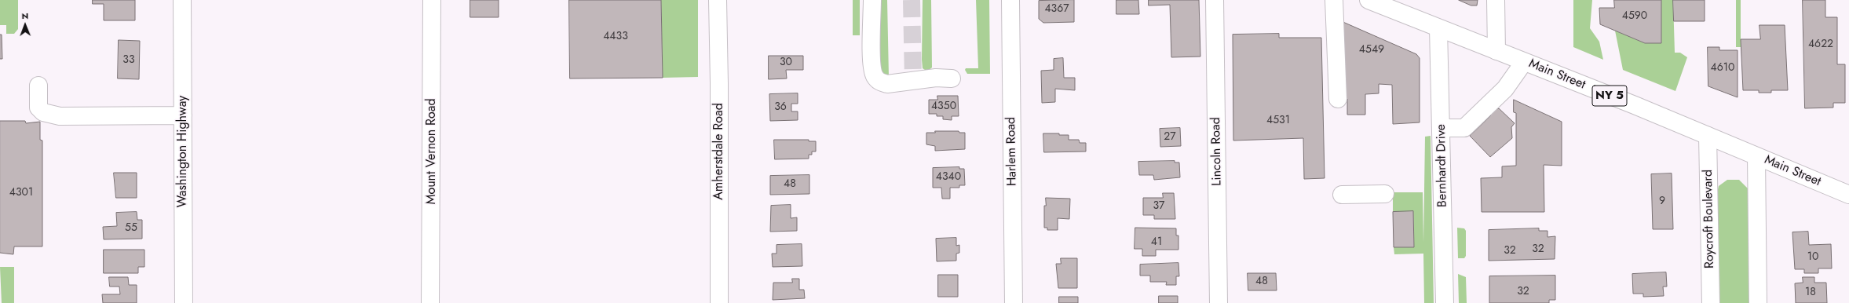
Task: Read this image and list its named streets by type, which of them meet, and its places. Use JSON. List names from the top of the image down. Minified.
{"streets":{"street":["Main Street","NY 5","Washington Highway","Mount Vernon Road","Amherstdale Road","Harlem Road","Lincoln Road","Bernhardt Drive","Roycroft Boulevard"]},"crossings":[["Main Street","Bernhardt Drive"],["Main Street","Roycroft Boulevard"]],"house_numbers":["4367","4590","4433","4622","4549","33","30","4610","4350","36","4531","27","4340","48","4301","9","37","55","41","32","32","10","48","32","18"],"north":"top"}
